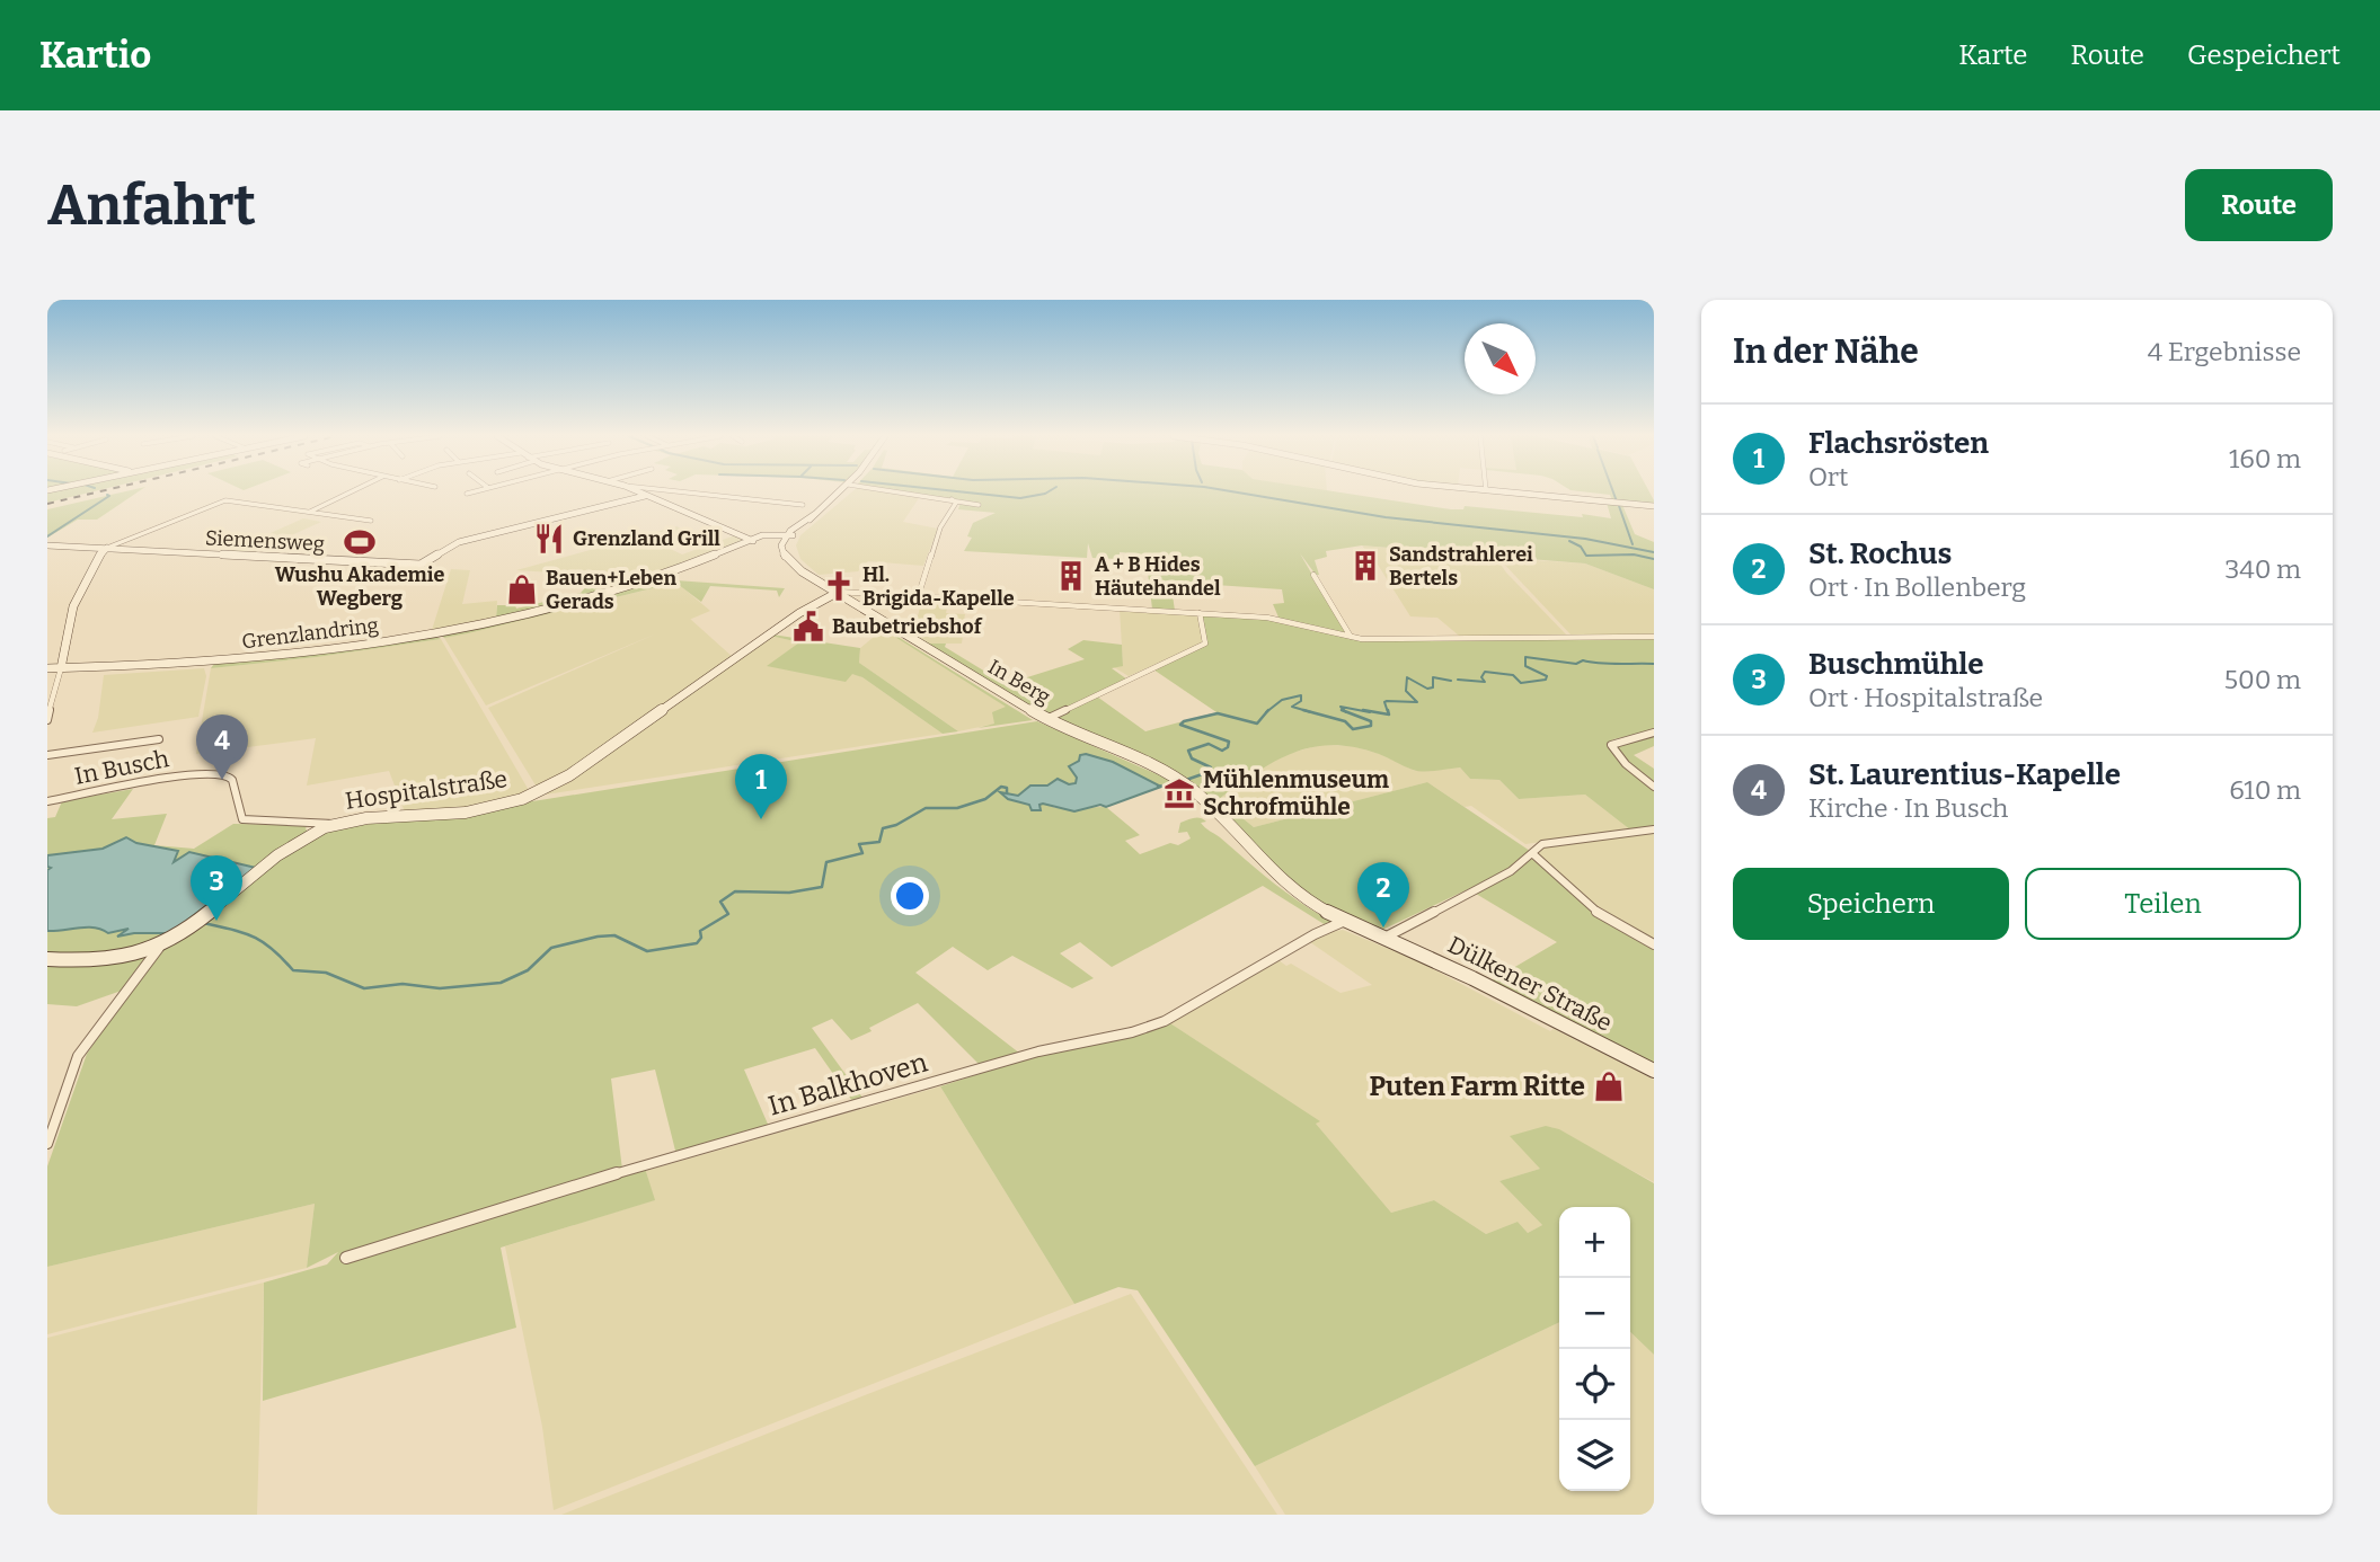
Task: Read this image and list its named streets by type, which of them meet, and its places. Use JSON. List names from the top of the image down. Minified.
{"streets":{"street":["Siemensweg","Grenzlandring","In Berg","In Busch","Hospitalstraße","Dülkener Straße","In Balkhoven"]},"crossings":[["Grenzlandring","In Berg"],["In Berg","Hospitalstraße"],["In Berg","Dülkener Straße"],["In Busch","Hospitalstraße"],["Dülkener Straße","In Balkhoven"]],"places":{"restaurant":["Grenzland Grill"],"sports":["Wushu Akademie Wegberg"],"building":["Sandstrahlerei Bertels","A + B Hides Häutehandel"],"church":["Hl. Brigida-Kapelle"],"shop":["Bauen+Leben Gerads","Puten Farm Ritte"],"public building":["Baubetriebshof"],"museum":["Mühlenmuseum Schrofmühle"]},"north":"bottom right","page":{"header":"Kartio","nav":["Karte","Route","Gespeichert"],"buttons":["Route",["Speichern","Teilen"]],"title":"Anfahrt","heading":["In der Nähe","4 Ergebnisse"],"list":[{"mark":"1","name":"Flachsrösten","note":"Ort","value":"160 m"},{"mark":"2","name":"St. Rochus","note":"Ort · In Bollenberg","value":"340 m"},{"mark":"3","name":"Buschmühle","note":"Ort · Hospitalstraße","value":"500 m"},{"mark":"4","name":"St. Laurentius-Kapelle","note":"Kirche · In Busch","value":"610 m"}],"pins":["4","1","3","2"],"map_buttons":["+","−"]}}
